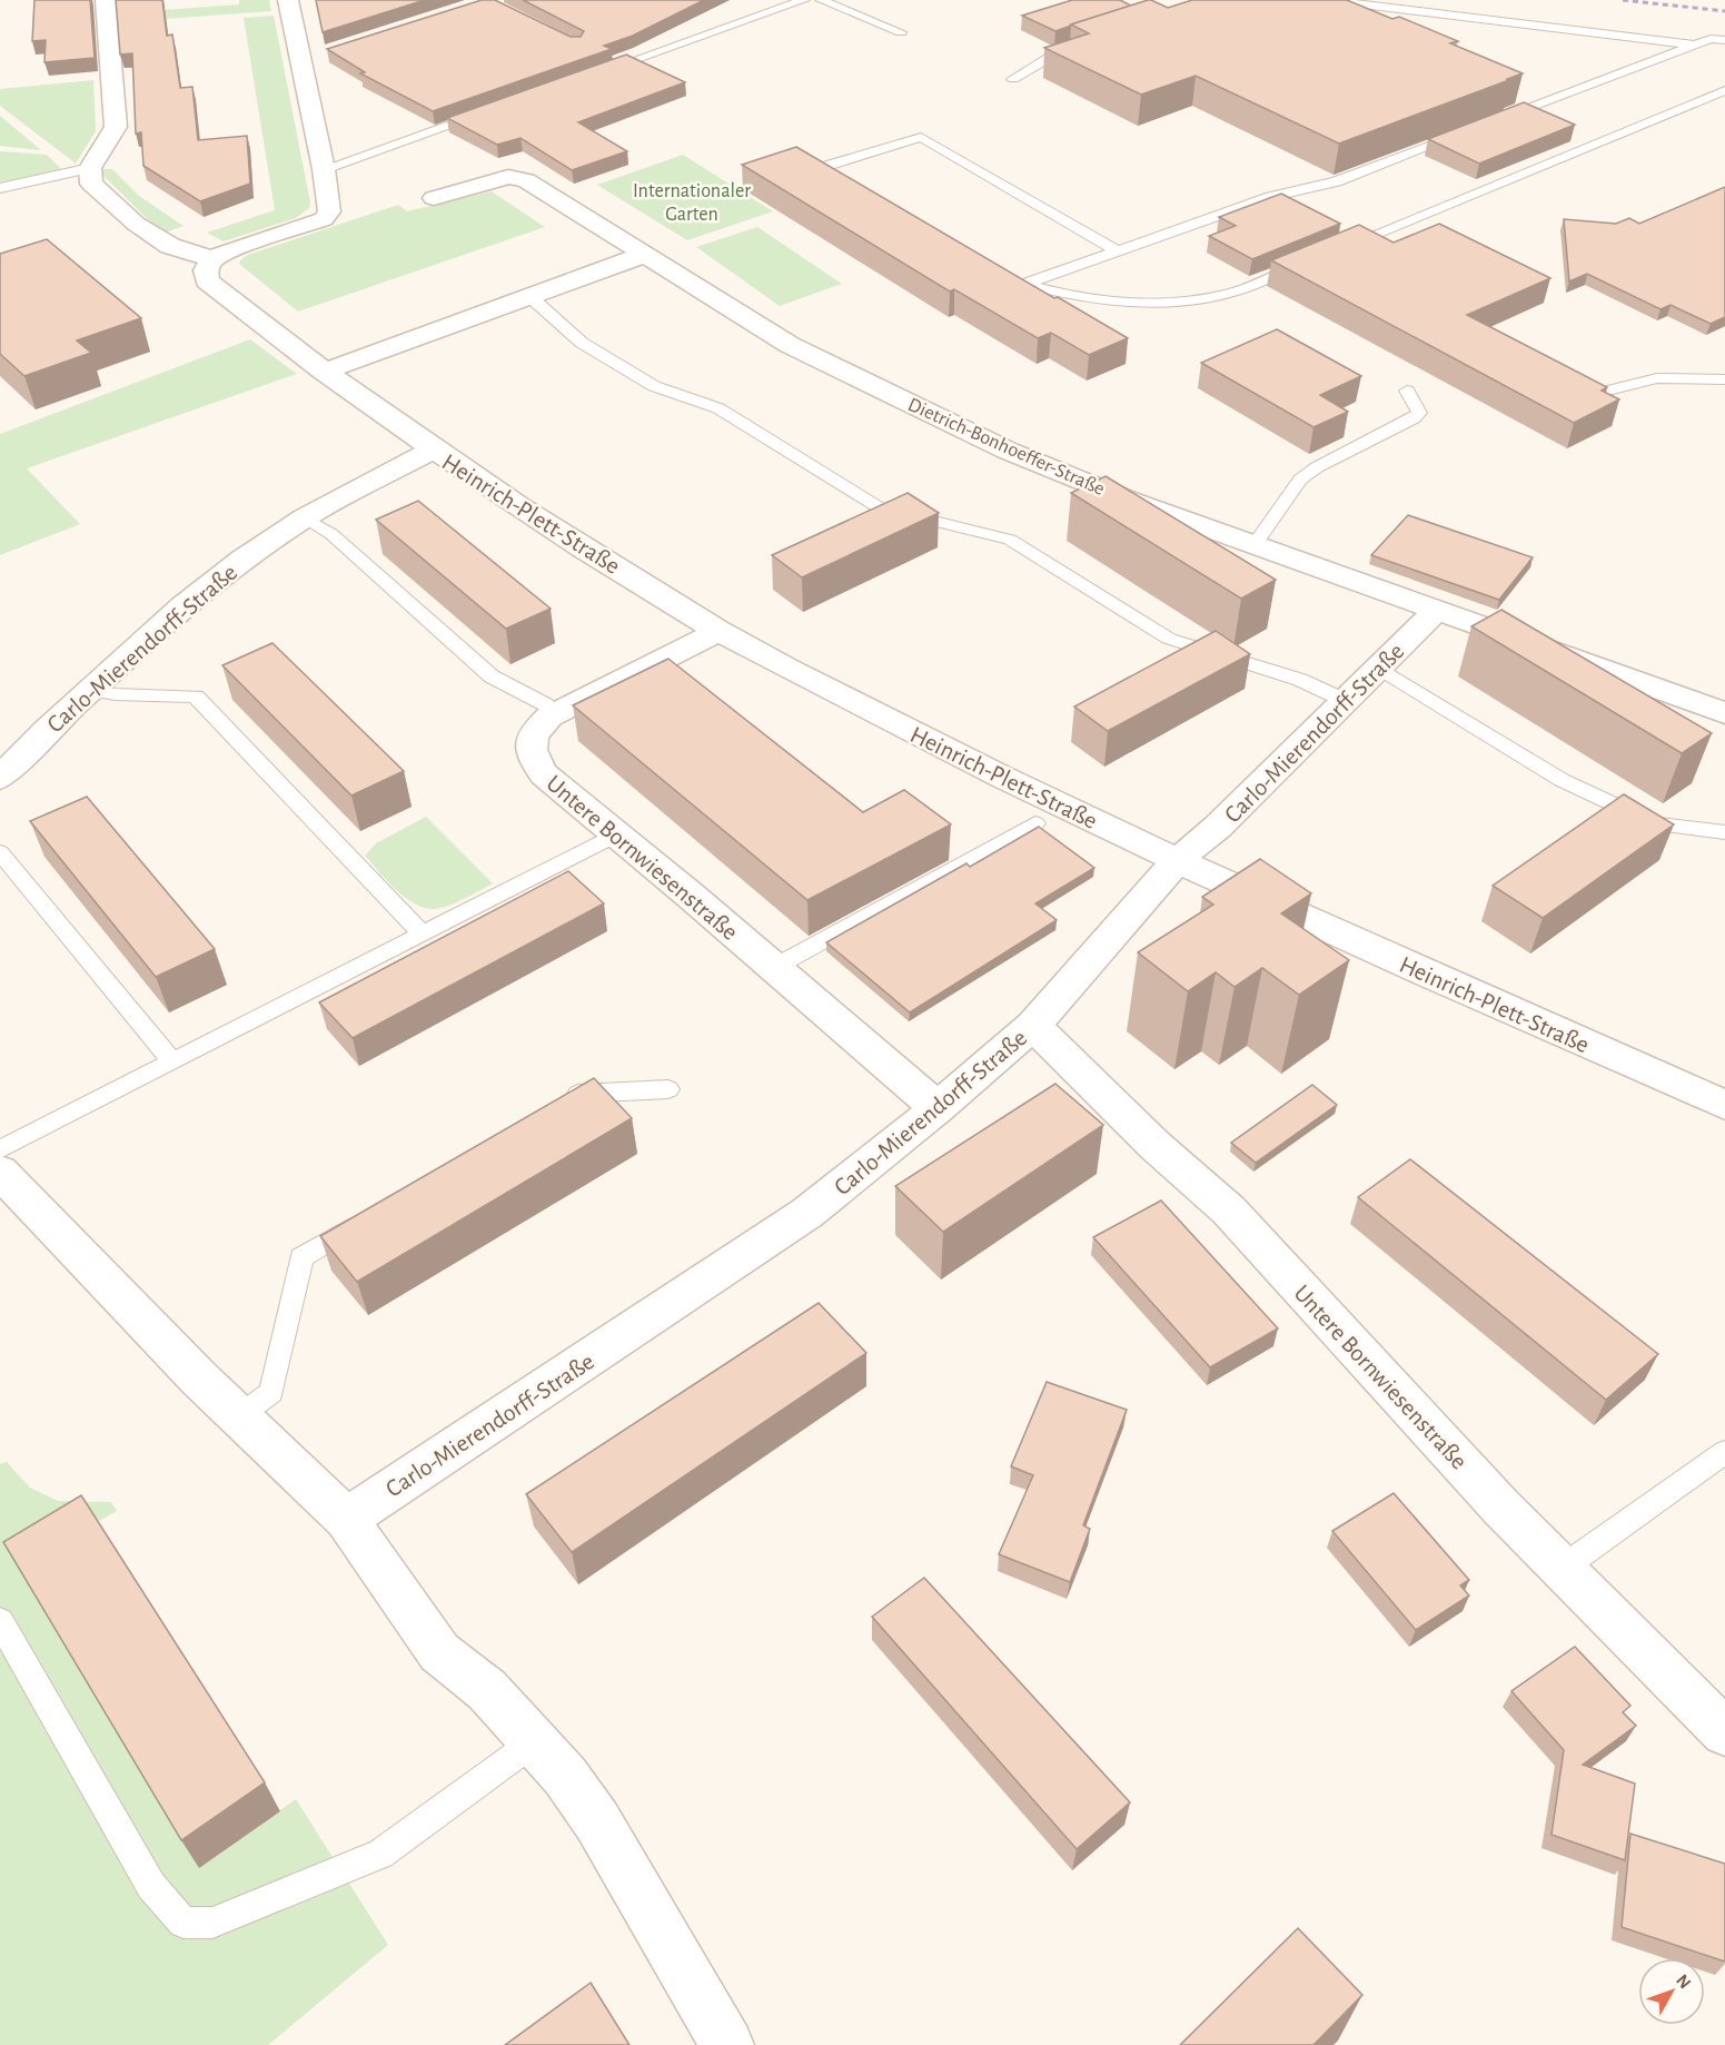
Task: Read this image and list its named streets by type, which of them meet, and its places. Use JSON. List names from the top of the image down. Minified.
{"streets":{"street":["Dietrich-Bonhoeffer-Straße","Heinrich-Plett-Straße","Carlo-Mierendorff-Straße","Untere Bornwiesenstraße"]},"crossings":[["Dietrich-Bonhoeffer-Straße","Carlo-Mierendorff-Straße"],["Heinrich-Plett-Straße","Carlo-Mierendorff-Straße"],["Heinrich-Plett-Straße","Untere Bornwiesenstraße"],["Carlo-Mierendorff-Straße","Untere Bornwiesenstraße"]],"parks":["Internationaler Garten"],"north":"top right"}
